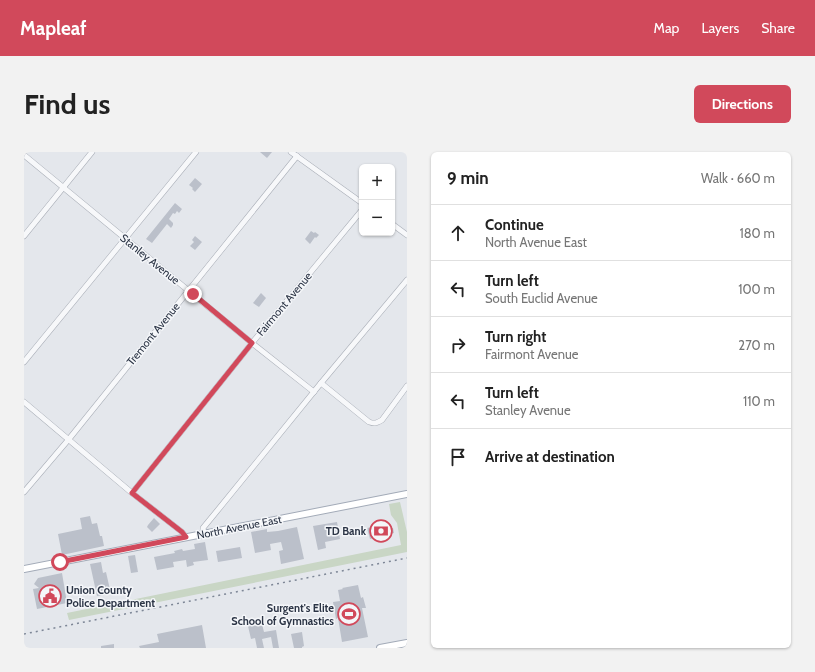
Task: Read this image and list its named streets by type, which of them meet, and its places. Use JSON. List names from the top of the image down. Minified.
{"streets":{"main road":["North Avenue East"],"street":["Stanley Avenue","Fairmont Avenue","Tremont Avenue"]},"crossings":[["Stanley Avenue","Fairmont Avenue"],["Stanley Avenue","Tremont Avenue"]],"places":{"bank":["TD Bank"],"public building":["Union County Police Department"],"sports":["Surgent's Elite School of Gymnastics"]},"page":{"header":"Mapleaf","nav":["Map","Layers","Share"],"buttons":"Directions","title":"Find us","heading":["9 min","Walk · 660 m"],"map_buttons":["+","−"],"list":[["Continue","North Avenue East","180 m"],["Turn left","South Euclid Avenue","100 m"],["Turn right","Fairmont Avenue","270 m"],["Turn left","Stanley Avenue","110 m"],"Arrive at destination"]}}
